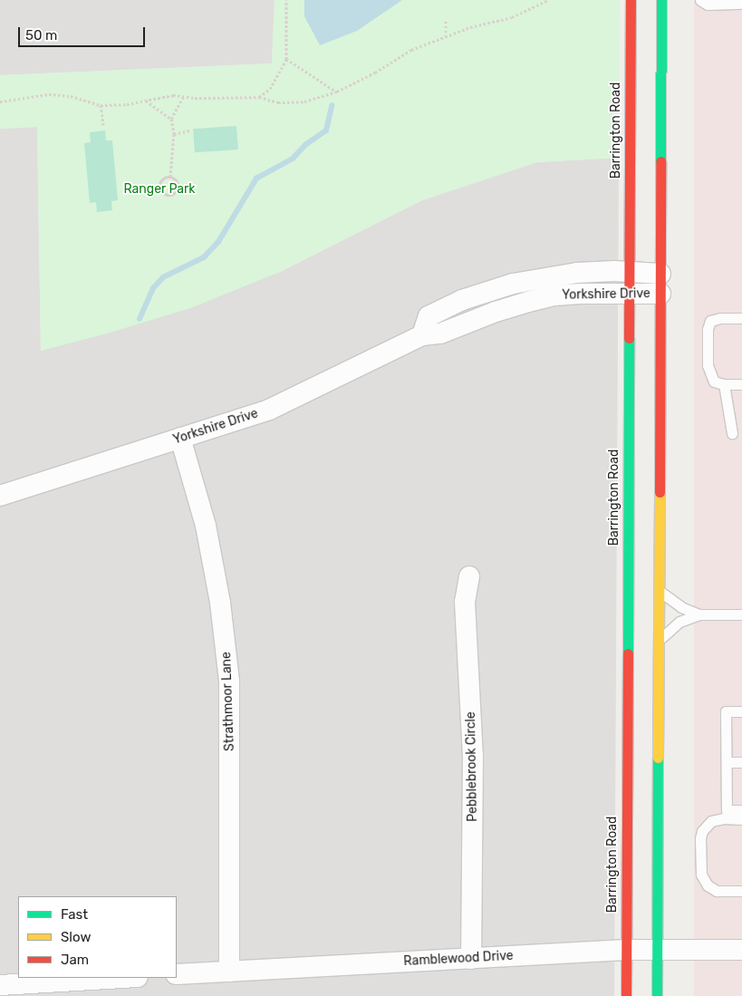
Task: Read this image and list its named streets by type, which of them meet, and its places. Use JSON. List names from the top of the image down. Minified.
{"streets":{"main road":["Barrington Road"],"street":["Yorkshire Drive","Strathmoor Lane","Pebblebrook Circle","Ramblewood Drive"]},"crossings":[["Barrington Road","Yorkshire Drive"],["Barrington Road","Ramblewood Drive"],["Yorkshire Drive","Strathmoor Lane"],["Strathmoor Lane","Ramblewood Drive"],["Pebblebrook Circle","Ramblewood Drive"]],"parks":["Ranger Park"],"legend":["Fast","Slow","Jam"],"scale_bar":"50 m"}
